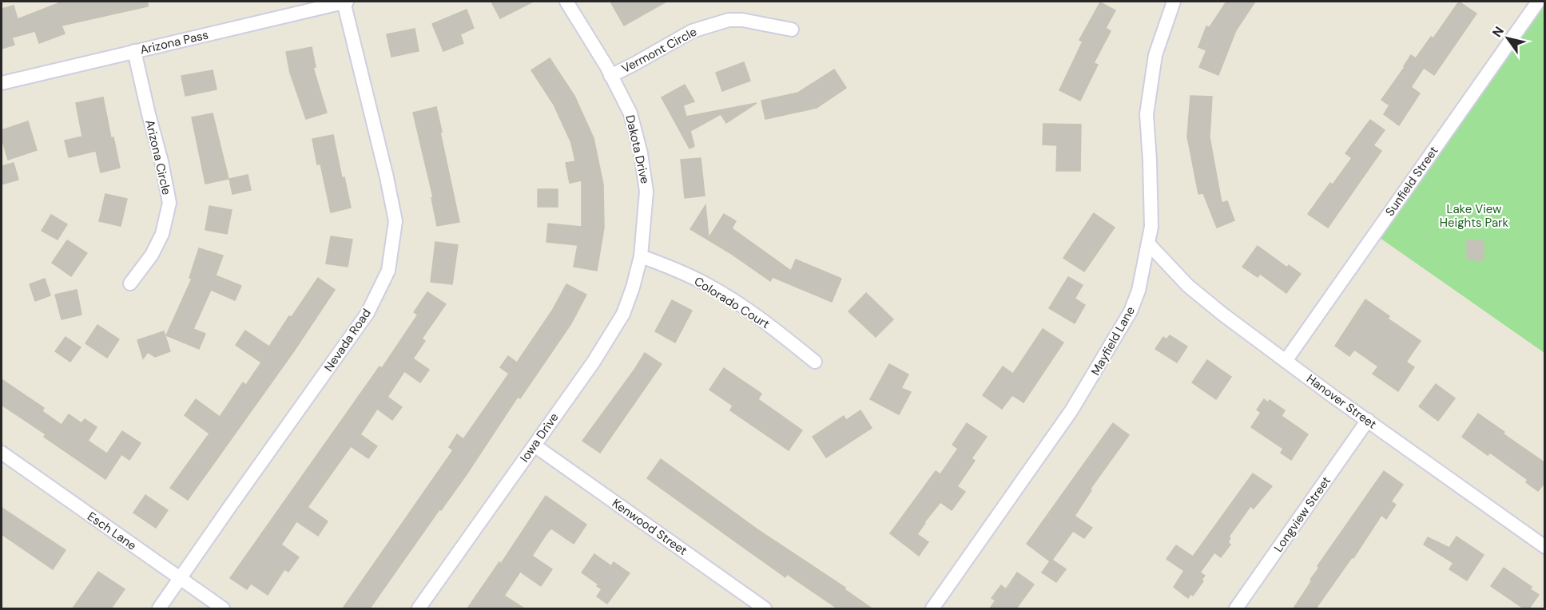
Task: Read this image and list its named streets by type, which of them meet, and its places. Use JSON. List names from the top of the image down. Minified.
{"streets":{"street":["Arizona Pass","Vermont Circle","Dakota Drive","Arizona Circle","Sunfield Street","Colorado Court","Nevada Road","Mayfield Lane","Hanover Street","Iowa Drive","Longview Street","Kenwood Street","Esch Lane"]},"crossings":[["Arizona Pass","Arizona Circle"],["Arizona Pass","Nevada Road"],["Vermont Circle","Dakota Drive"],["Dakota Drive","Colorado Court"],["Dakota Drive","Iowa Drive"],["Sunfield Street","Hanover Street"],["Colorado Court","Iowa Drive"],["Nevada Road","Esch Lane"],["Mayfield Lane","Hanover Street"],["Hanover Street","Longview Street"],["Iowa Drive","Kenwood Street"]],"parks":["Lake View Heights Park"],"north":"top left"}
